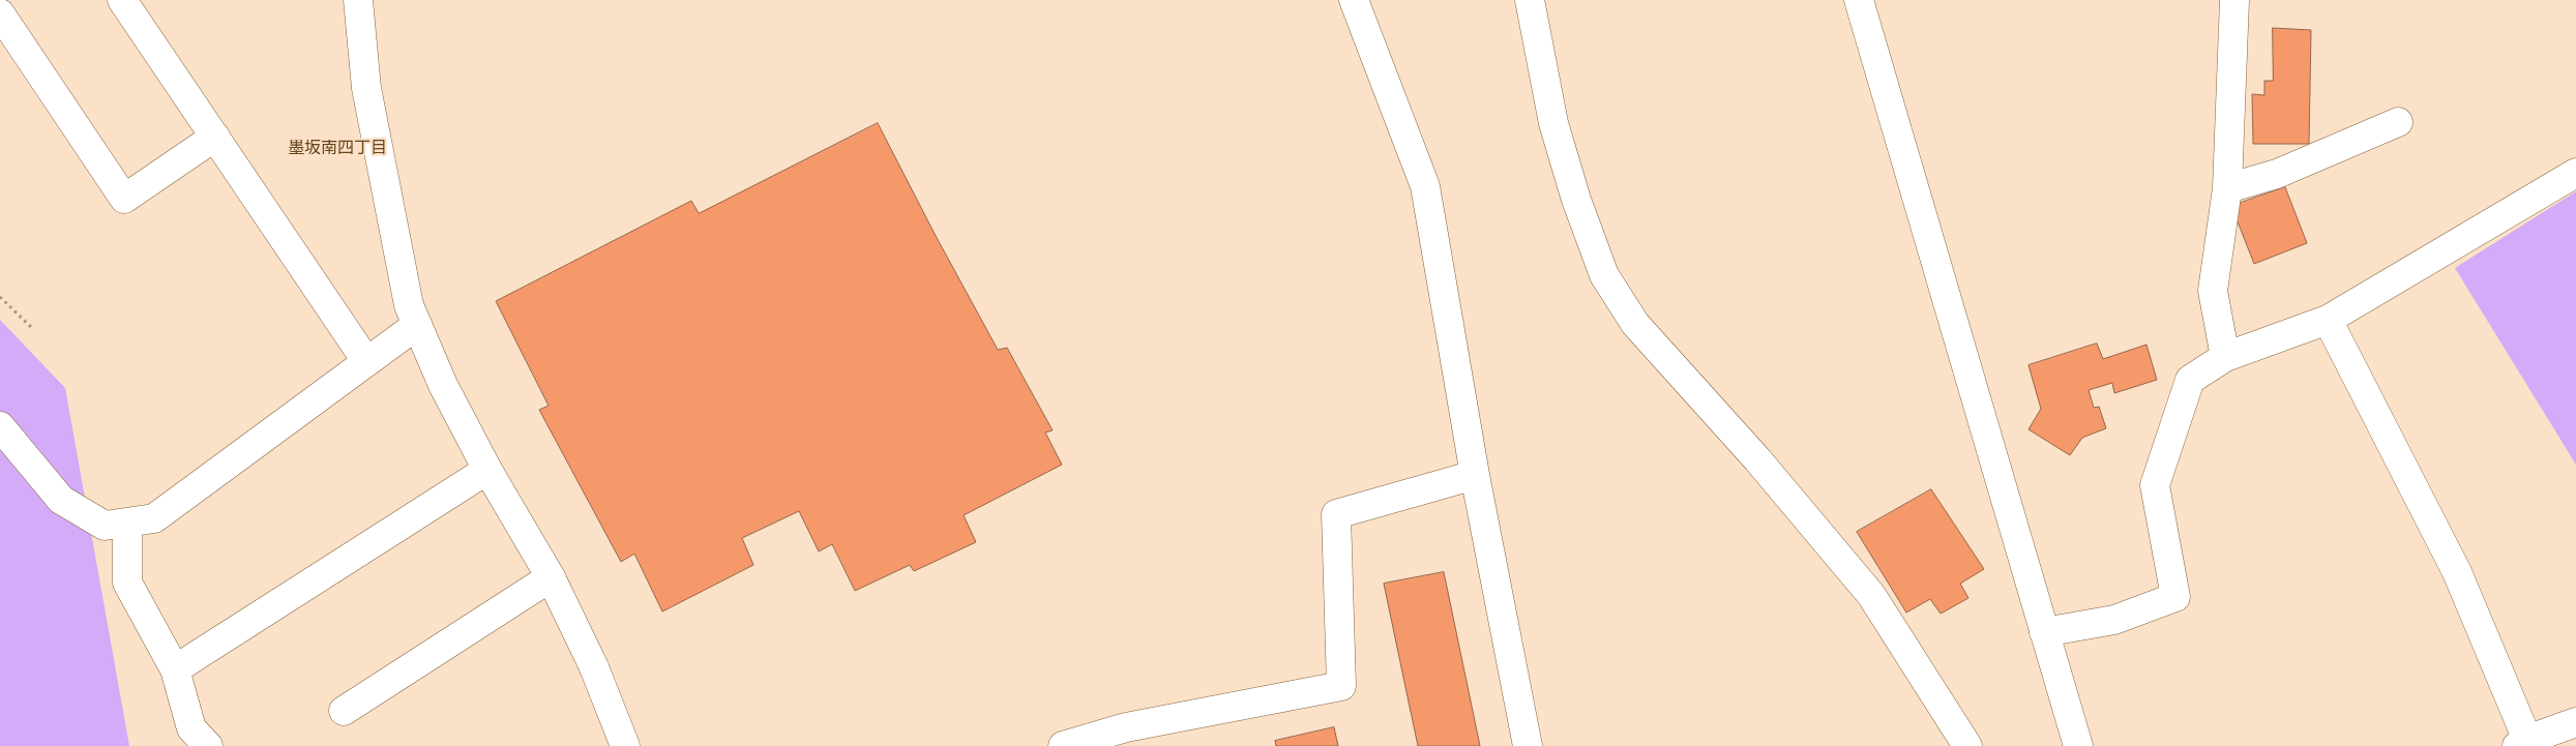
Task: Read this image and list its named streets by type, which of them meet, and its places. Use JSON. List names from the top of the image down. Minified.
{"districts":["墨坂南四丁目"]}
